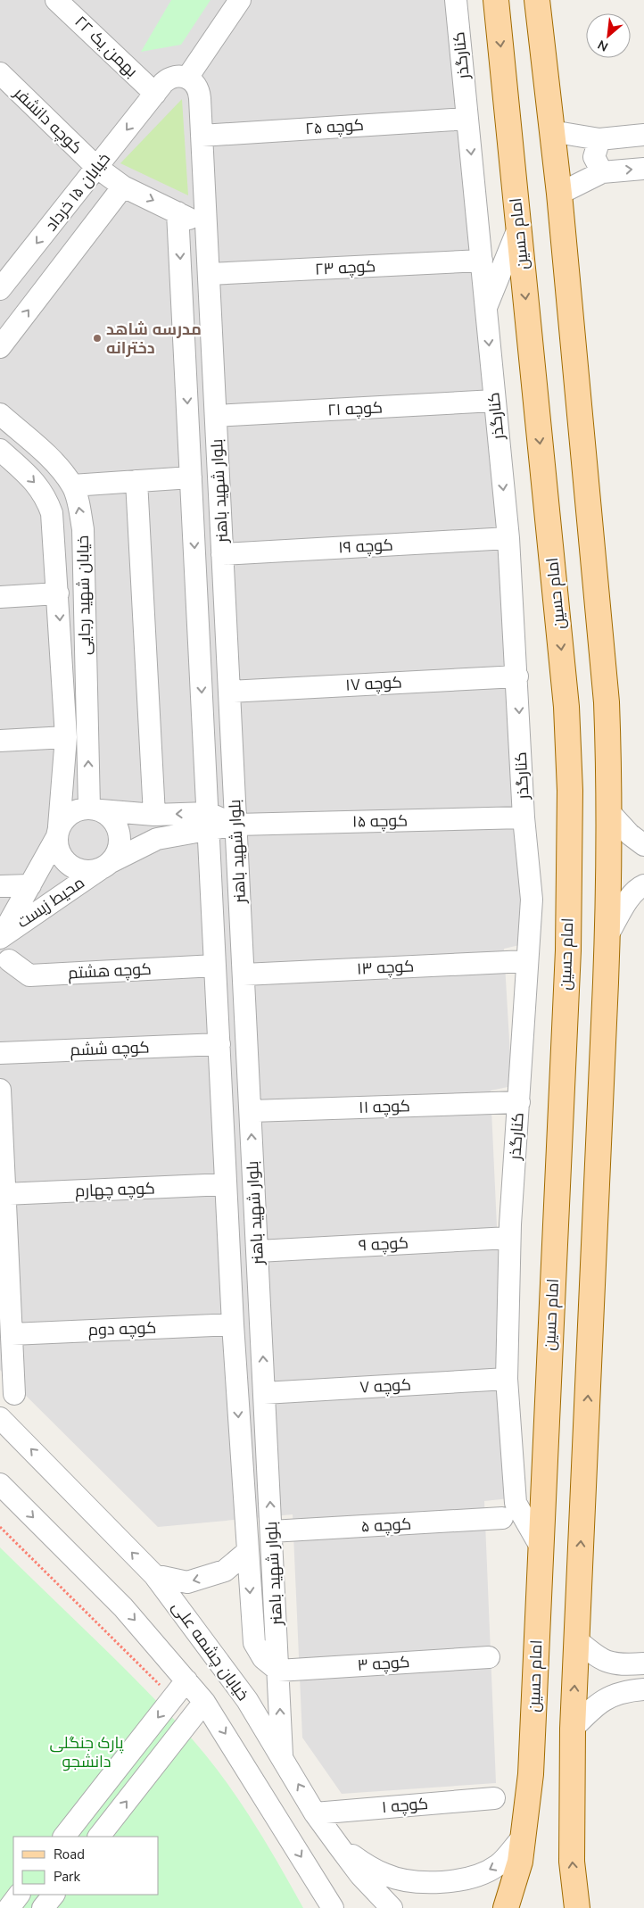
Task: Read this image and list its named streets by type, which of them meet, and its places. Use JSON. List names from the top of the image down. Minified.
{"streets":{"main road":["امام حسین"],"street":["۲۲ بهمن یک","کنارگذر","کوچه دانشفر","کوچه ۲۵","خیابان ۱۵ خرداد","کوچه ۲۳","کوچه ۲۱","بلوار شهید باهنر","کوچه ۱۹","خیابان شهید رجایی","کوچه ۱۷","کوچه ۱۵","محیط زیست","کوچه ۱۳","کوچه هشتم","کوچه ششم","کوچه ۱۱","کوچه چهارم","کوچه ۹","کوچه دوم","کوچه ۷","کوچه ۵","خیابان چشمه علی","کوچه ۳","کوچه ۱"]},"crossings":[["۲۲ بهمن یک","خیابان ۱۵ خرداد"],["کنارگذر","کوچه ۲۵"],["کنارگذر","امام حسین"],["کنارگذر","کوچه ۲۳"],["کنارگذر","کوچه ۲۱"],["کنارگذر","کوچه ۱۹"],["کنارگذر","کوچه ۱۷"],["کنارگذر","کوچه ۱۵"],["کنارگذر","کوچه ۱۳"],["کنارگذر","کوچه ۱۱"],["کنارگذر","کوچه ۹"],["کنارگذر","کوچه ۷"],["کوچه دانشفر","خیابان ۱۵ خرداد"],["کوچه دانشفر","بلوار شهید باهنر"],["کوچه ۲۵","بلوار شهید باهنر"],["کوچه ۲۳","بلوار شهید باهنر"],["کوچه ۲۱","بلوار شهید باهنر"],["بلوار شهید باهنر","کوچه ۱۹"],["بلوار شهید باهنر","کوچه ۱۷"],["بلوار شهید باهنر","کوچه ۱۵"],["بلوار شهید باهنر","محیط زیست"],["بلوار شهید باهنر","کوچه ۱۳"],["بلوار شهید باهنر","کوچه هشتم"],["بلوار شهید باهنر","کوچه ششم"],["بلوار شهید باهنر","کوچه ۱۱"],["بلوار شهید باهنر","کوچه چهارم"],["بلوار شهید باهنر","کوچه ۹"],["بلوار شهید باهنر","کوچه دوم"],["بلوار شهید باهنر","کوچه ۷"],["بلوار شهید باهنر","کوچه ۵"],["بلوار شهید باهنر","خیابان چشمه علی"],["بلوار شهید باهنر","کوچه ۳"],["خیابان شهید رجایی","محیط زیست"],["خیابان چشمه علی","کوچه ۱"]],"parks":["پارک جنگلی دانشجو"],"places":["مدرسه شاهد دخترانه"],"legend":["Road","Park"],"north":"bottom left"}
